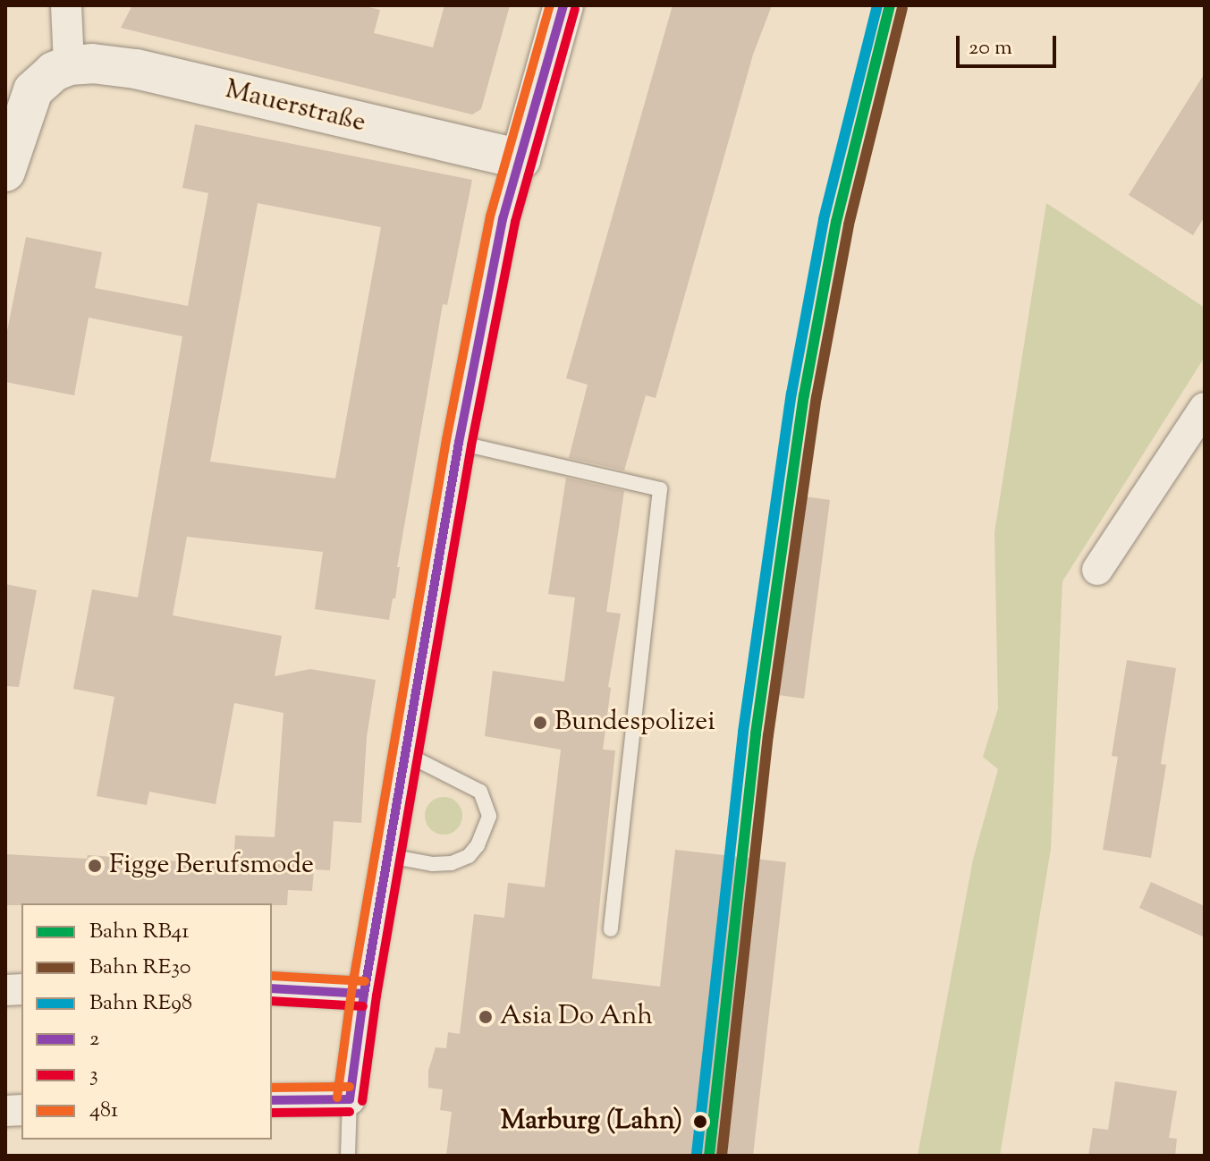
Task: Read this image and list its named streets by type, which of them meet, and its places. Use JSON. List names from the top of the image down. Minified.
{"streets":{"main road":["Mauerstraße"]},"places":["Bundespolizei","Figge Berufsmode","Asia Do Anh","Marburg (Lahn)"],"lines":["rail line RB41","rail line RE98","transit line 2","transit line 481","rail line RE30","transit line 3"],"legend":["Bahn RB41","Bahn RE30","Bahn RE98","2","3","481"],"scale_bar":"20 m"}
